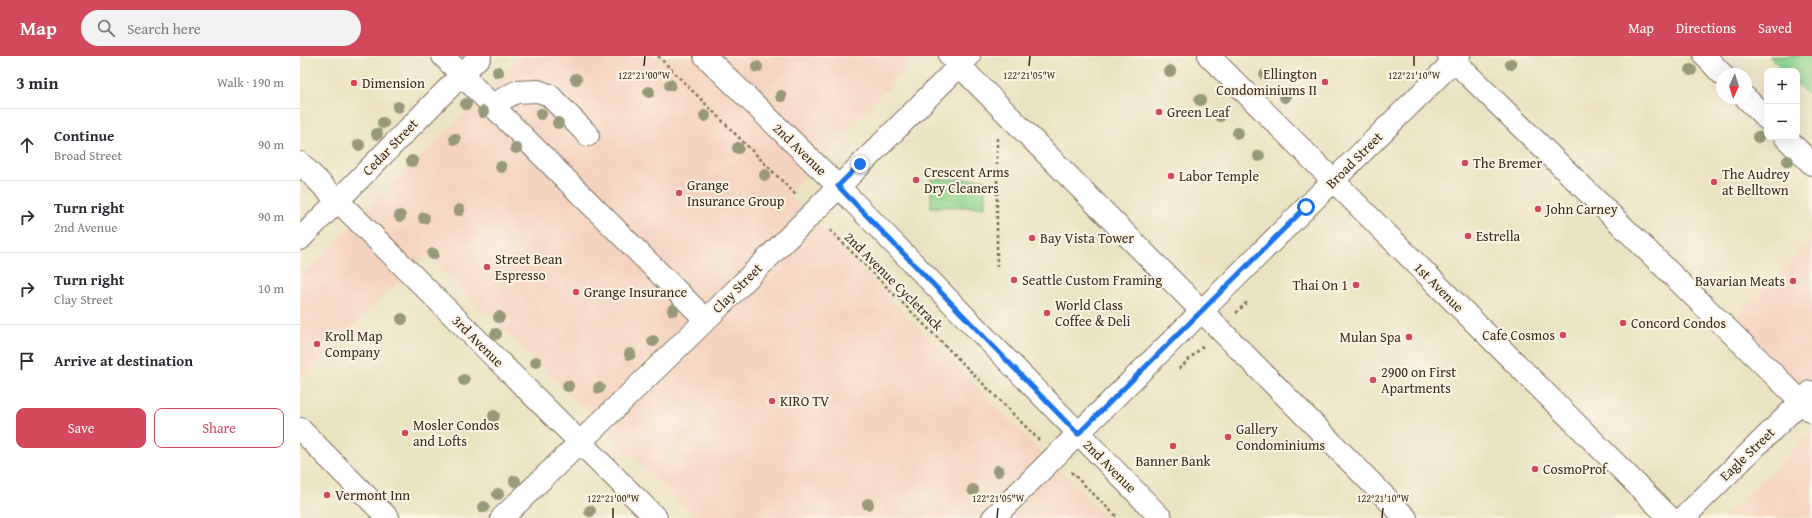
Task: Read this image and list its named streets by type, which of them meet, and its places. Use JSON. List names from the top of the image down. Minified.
{"streets":{"main road":["Cedar Street","2nd Avenue","Broad Street","1st Avenue","Clay Street","3rd Avenue","Eagle Street"],"path":["2nd Avenue Cycletrack"]},"crossings":[["Cedar Street","3rd Avenue"],["2nd Avenue","Broad Street"],["2nd Avenue","Clay Street"],["Broad Street","2nd Avenue Cycletrack"],["Broad Street","1st Avenue"],["2nd Avenue Cycletrack","Clay Street"],["Clay Street","3rd Avenue"]],"places":["Ellington Condominiums II","Dimension","Green Leaf","The Bremer","Labor Temple","Crescent Arms Dry Cleaners","The Audrey at Belltown","Grange Insurance Group","John Carney","Estrella","Bay Vista Tower","Street Bean Espresso","Seattle Custom Framing","Bavarian Meats","Thai On 1","Grange Insurance","World Class Coffee & Deli","Concord Condos","Cafe Cosmos","Mulan Spa","Kroll Map Company","2900 on First Apartments","KIRO TV","Mosler Condos and Lofts","Gallery Condominiums","Banner Bank","CosmoProf","Vermont Inn"],"north":"bottom","page":{"header":"Map","search":"Search here","nav":["Map","Directions","Saved"],"heading":["3 min","Walk · 190 m"],"map_buttons":["+","−"],"list":[["Continue","Broad Street","90 m"],["Turn right","2nd Avenue","90 m"],["Turn right","Clay Street","10 m"],"Arrive at destination"],"buttons":["Save","Share"]},"coordinates":["122°21'00\"W","122°21'05\"W","122°21'10\"W"]}
